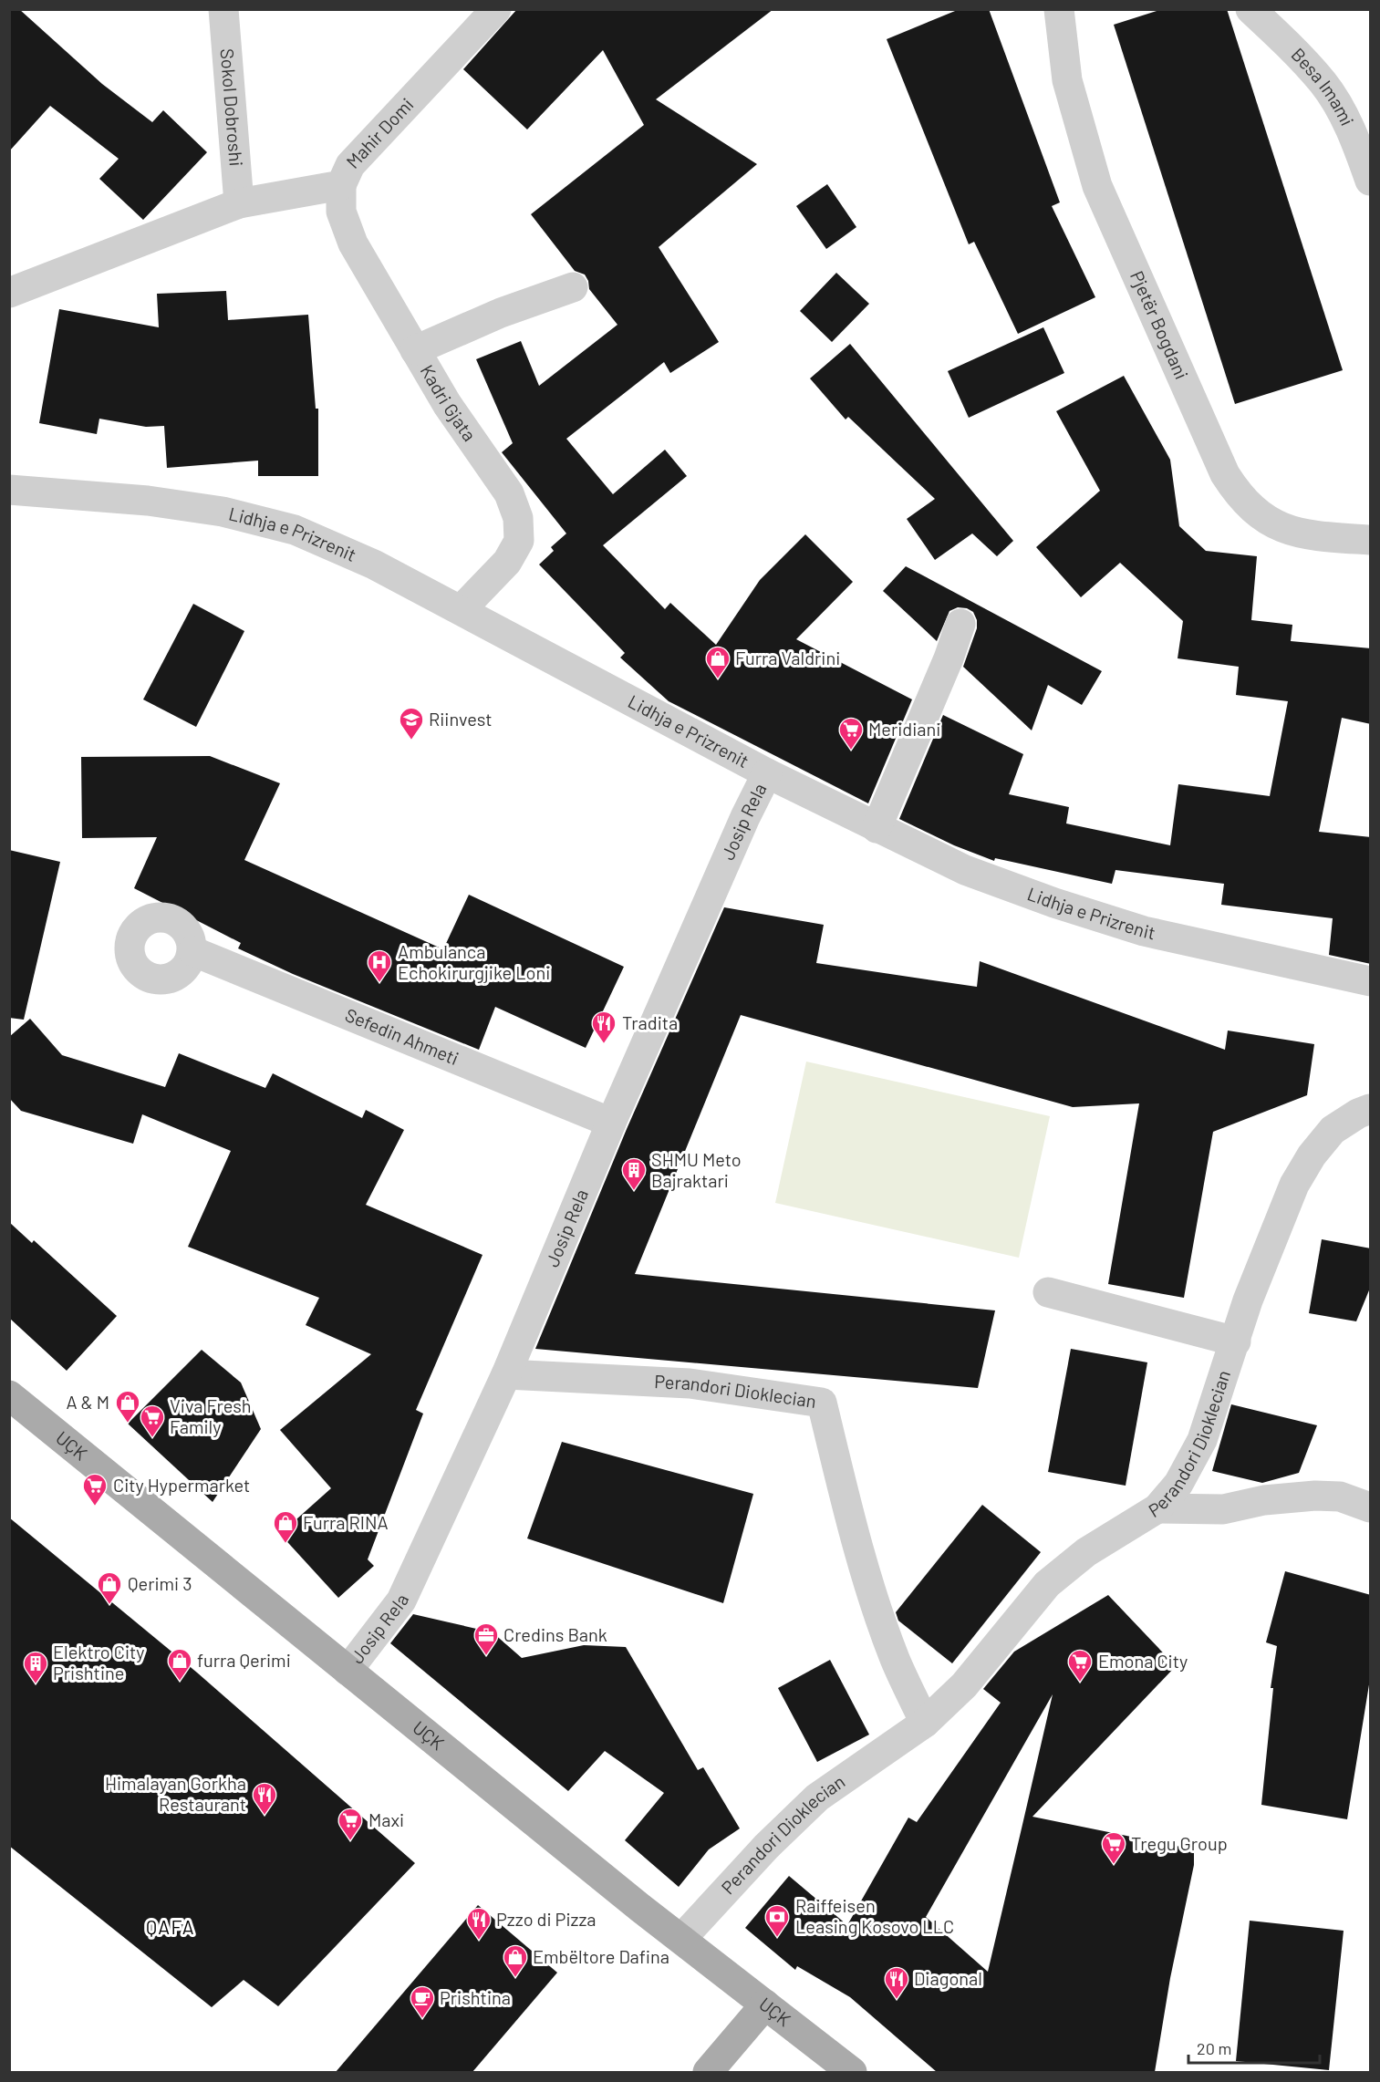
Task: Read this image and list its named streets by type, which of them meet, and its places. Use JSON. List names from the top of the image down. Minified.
{"streets":{"main road":["UÇK"],"street":["Besa Imami","Sokol Dobroshi","Mahir Domi","Pjetër Bogdani","Kadri Gjata","Lidhja e Prizrenit","Josip Rela","Sefedin Ahmeti","Perandori Dioklecian"]},"crossings":[["Sokol Dobroshi","Mahir Domi"],["Mahir Domi","Kadri Gjata"],["Kadri Gjata","Lidhja e Prizrenit"],["Lidhja e Prizrenit","Josip Rela"],["Josip Rela","Sefedin Ahmeti"],["Josip Rela","Perandori Dioklecian"],["Josip Rela","UÇK"],["Perandori Dioklecian","UÇK"]],"districts":["QAFA"],"places":{"shop":["Furra Valdrini","A & M","Furra RINA","Qerimi 3","furra Qerimi","Embëltore Dafina"],"school or university":["Riinvest"],"supermarket":["Meridiani","Viva Fresh Family","City Hypermarket","Emona City","Maxi","Tregu Group"],"hospital":["Ambulanca Echokirurgjike Loni"],"restaurant":["Tradita","Himalayan Gorkha Restaurant","Pzzo di Pizza","Diagonal"],"building":["SHMU Meto Bajraktari","Elektro City Prishtine"],"office":["Credins Bank"],"bank":["Raiffeisen Leasing Kosovo LLC"],"cafe":["Prishtina"]},"scale_bar":"20 m"}
